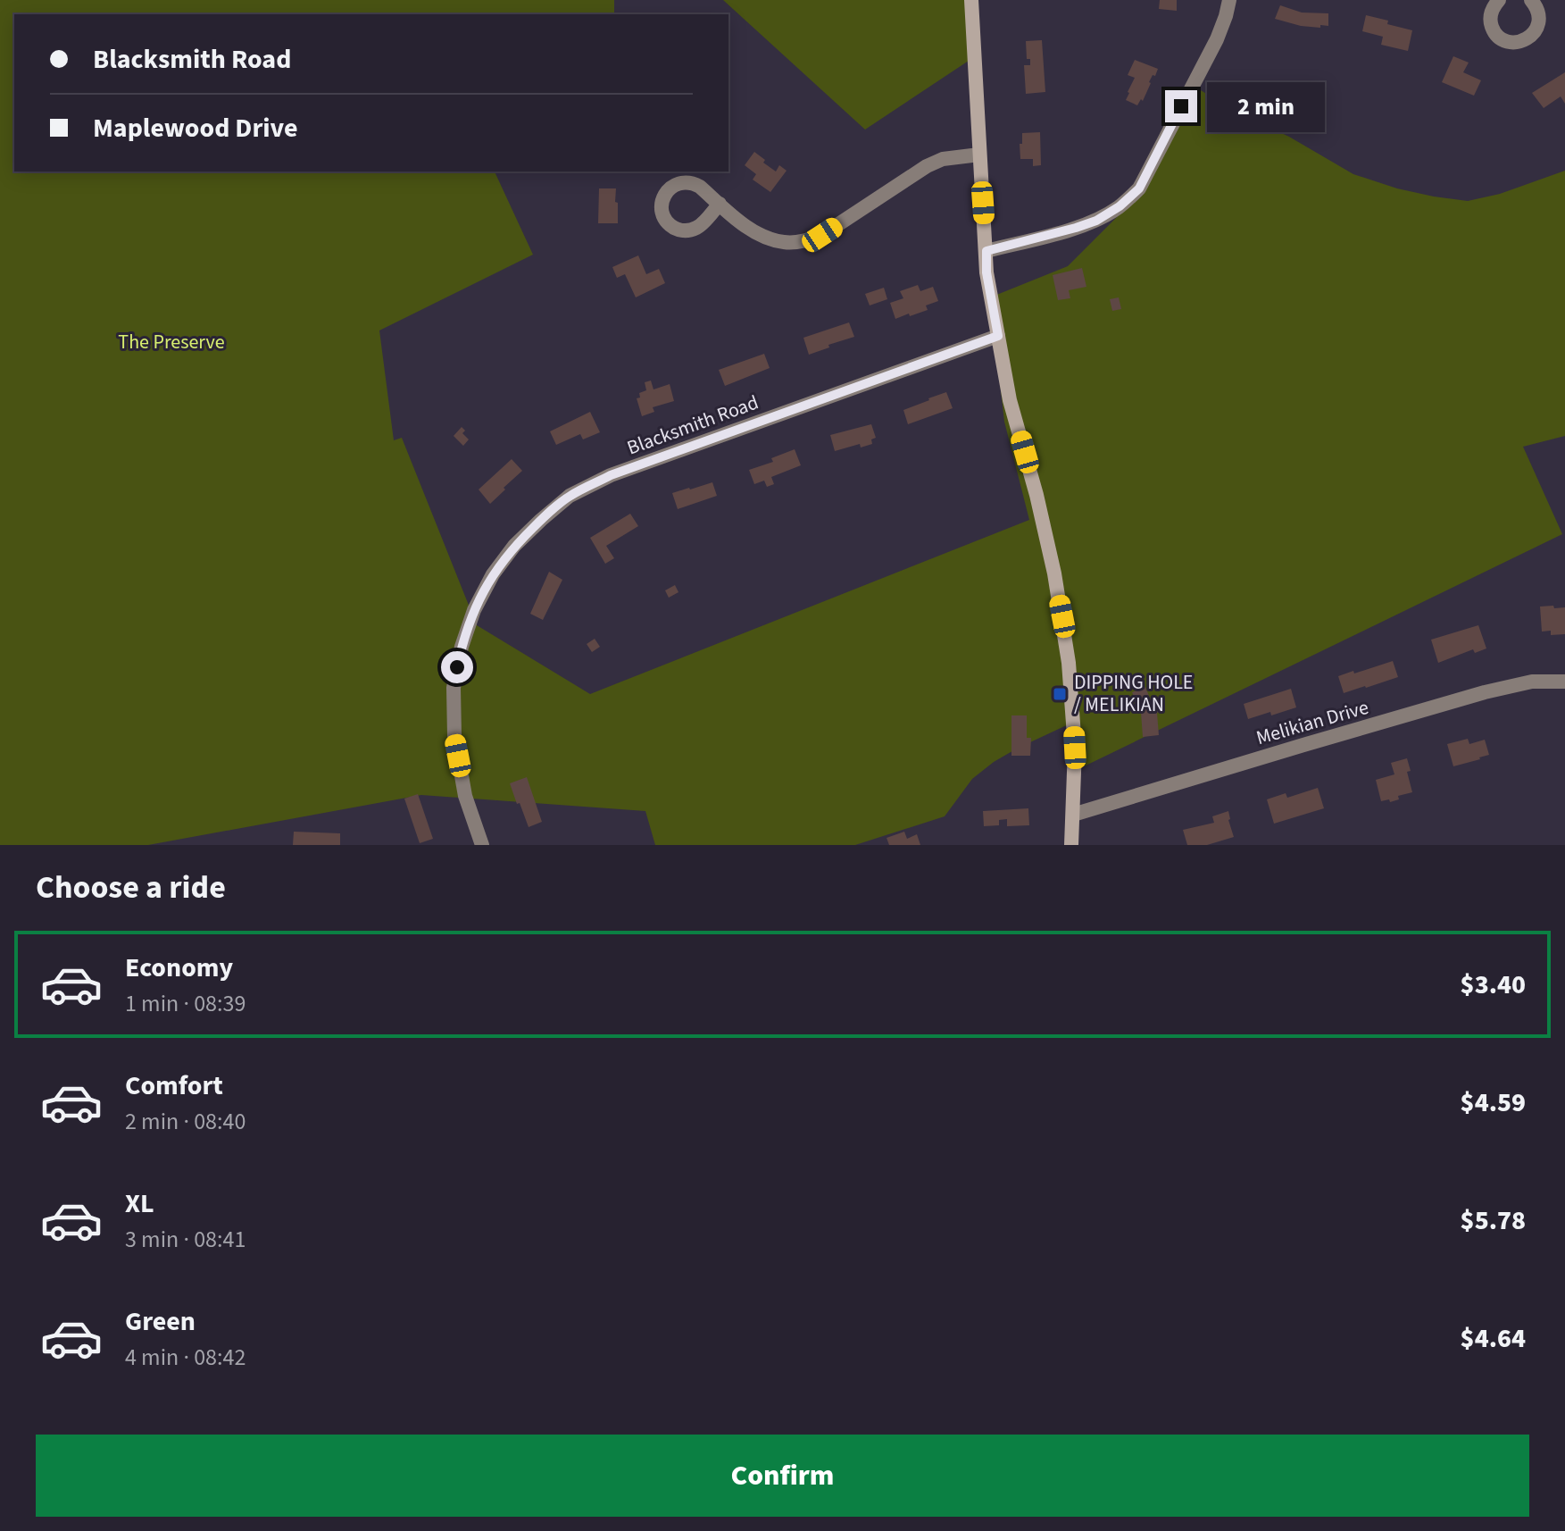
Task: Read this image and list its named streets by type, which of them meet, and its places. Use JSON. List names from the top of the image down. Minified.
{"streets":{"street":["Blacksmith Road","Melikian Drive"]},"parks":["The Preserve"],"places":{"transit":["DIPPING HOLE / MELIKIAN"]},"page":{"banner":["Blacksmith Road","Maplewood Drive"],"bubble":"2 min","heading":"Choose a ride","list":[{"name":"Economy","note":"1 min · 08:39","value":"$3.40"},{"name":"Comfort","note":"2 min · 08:40","value":"$4.59"},{"name":"XL","note":"3 min · 08:41","value":"$5.78"},{"name":"Green","note":"4 min · 08:42","value":"$4.64"}],"buttons":"Confirm"}}
